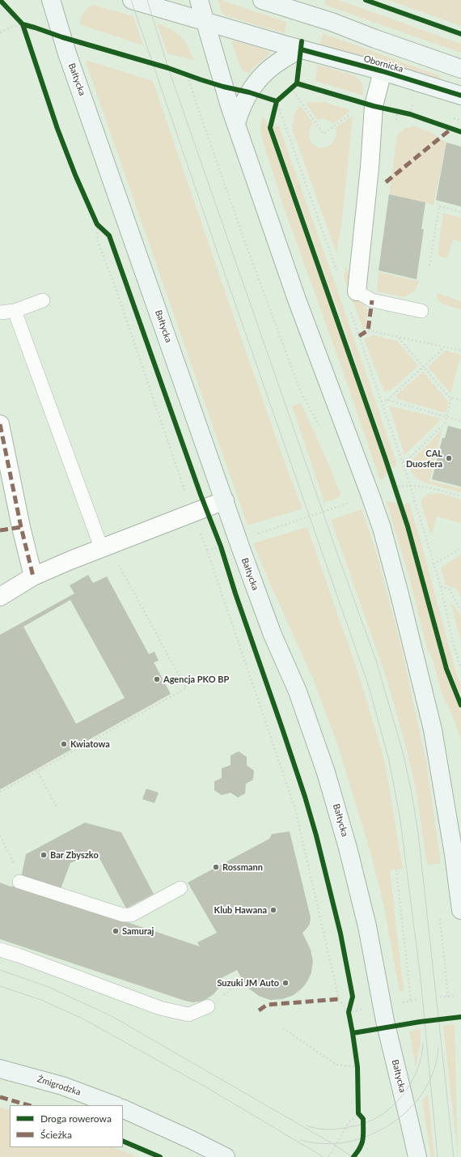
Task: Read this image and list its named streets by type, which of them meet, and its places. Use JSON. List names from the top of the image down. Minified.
{"streets":{"main road":["Obornicka","Bałtycka","Żmigrodzka"]},"places":["CAL Duosfera","Agencja PKO BP","Kwiatowa","Bar Zbyszko","Rossmann","Klub Hawana","Samuraj","Suzuki JM Auto"],"legend":["Droga rowerowa","Ścieżka"]}
